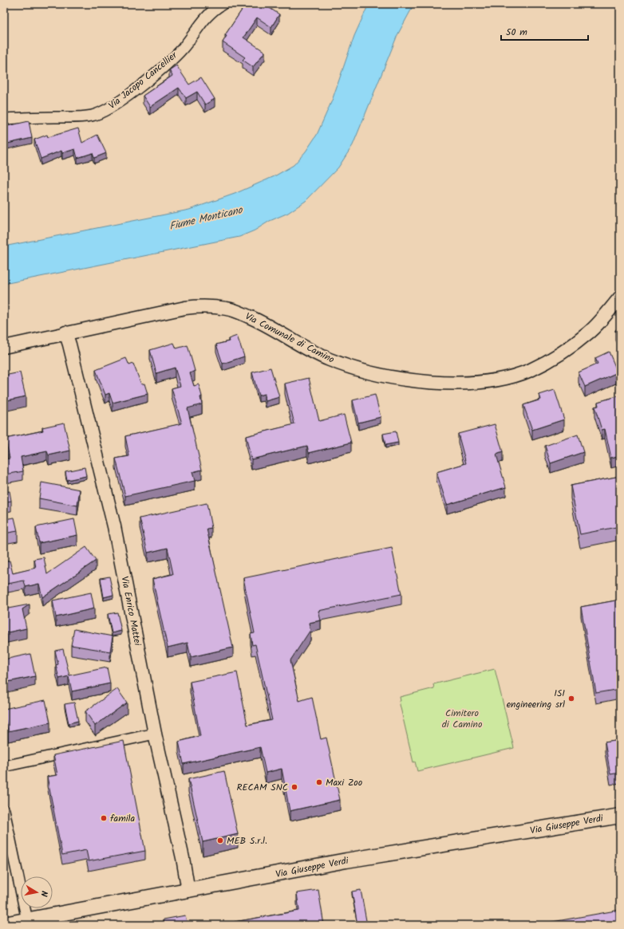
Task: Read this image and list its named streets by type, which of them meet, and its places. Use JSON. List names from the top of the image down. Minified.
{"streets":{"main road":["Via Giuseppe Verdi"],"street":["Via Jacopo Cancellier","Via Comunale di Camino","Via Enrico Mattei"]},"crossings":[["Via Comunale di Camino","Via Enrico Mattei"],["Via Enrico Mattei","Via Giuseppe Verdi"]],"water":["Fiume Monticano"],"parks":["Cimitero di Camino"],"places":["ISI engineering srl","Maxi Zoo","RECAM SNC","famila","MEB S.r.l."],"scale_bar":"50 m","north":"right"}
